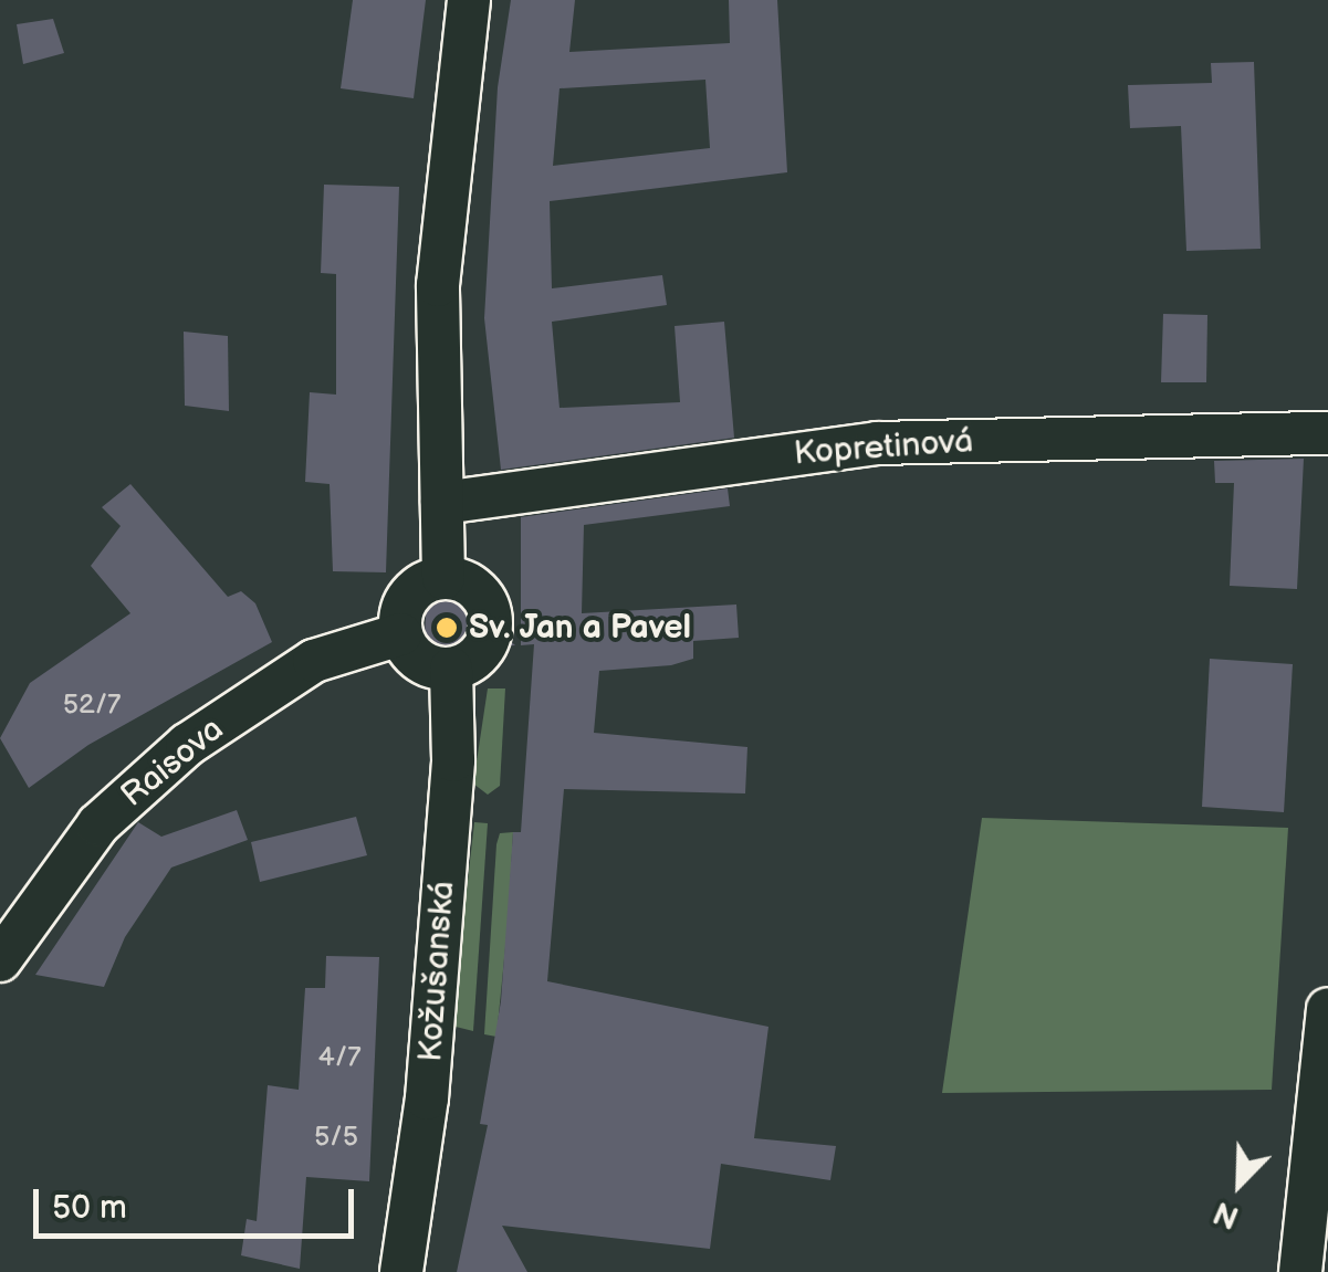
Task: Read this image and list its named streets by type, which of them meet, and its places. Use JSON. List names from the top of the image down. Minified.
{"streets":{"street":["Kopretinová","Raisova","Kožušanská"]},"crossings":[["Raisova","Kožušanská"]],"places":["Sv. Jan a Pavel"],"house_numbers":["52/7","4/7","5/5"],"scale_bar":"50 m","north":"bottom left"}
